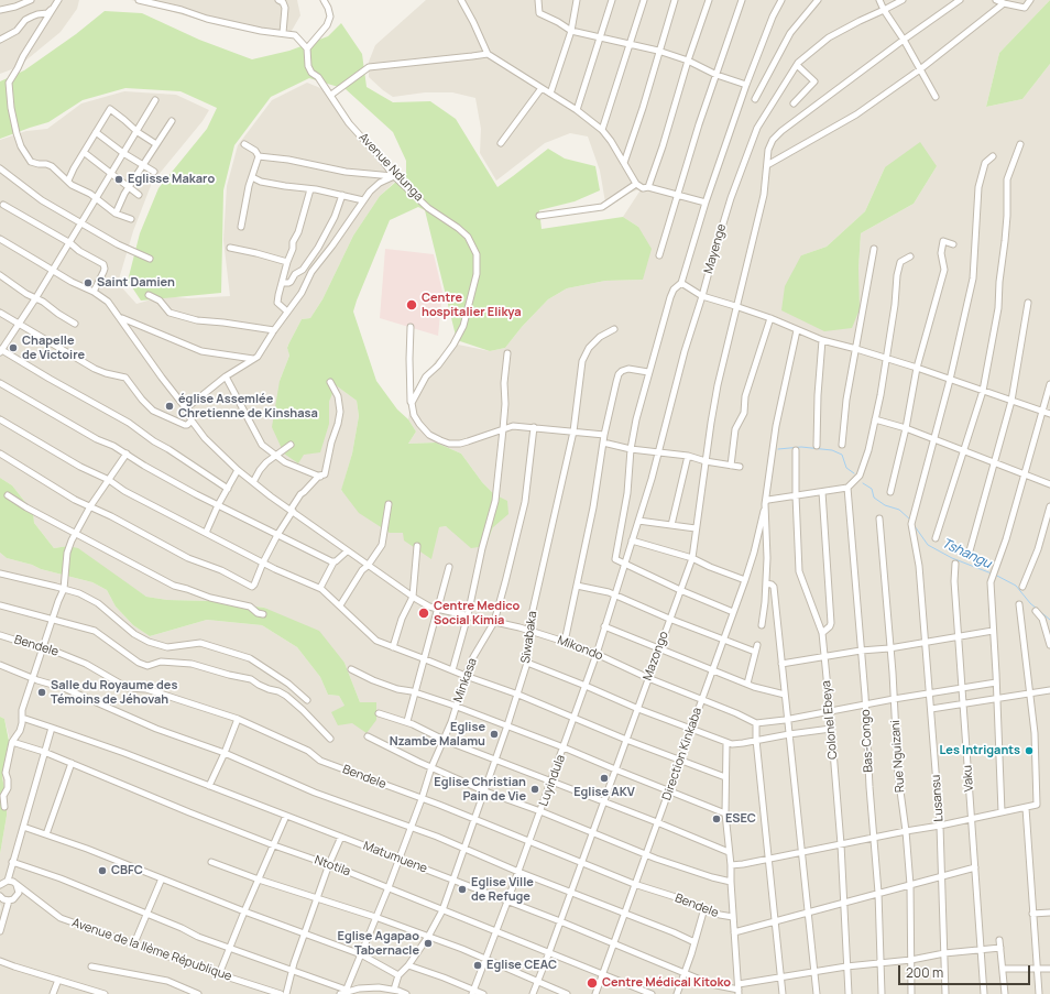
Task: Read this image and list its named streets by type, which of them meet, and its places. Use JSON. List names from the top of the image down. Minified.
{"streets":{"street":["Avenue Ndunga","Mayenge","Siwabaka","Bendele","Mikondo","Mazongo","Minkasa","Colonel Ebeya","Bas-Congo","Direction Kinkaba","Rue Nguizani","Vaku","Luyindula","Lusansu","Matumuene","Ntotila","Avenue de la IIème République"]},"crossings":[["Mayenge","Luyindula"],["Siwabaka","Bendele"],["Siwabaka","Mikondo"],["Siwabaka","Matumuene"],["Siwabaka","Ntotila"],["Bendele","Mazongo"],["Bendele","Minkasa"],["Bendele","Direction Kinkaba"],["Bendele","Luyindula"],["Mikondo","Mazongo"],["Mikondo","Minkasa"],["Mikondo","Direction Kinkaba"],["Mikondo","Luyindula"],["Mazongo","Matumuene"],["Mazongo","Ntotila"],["Minkasa","Matumuene"],["Minkasa","Ntotila"],["Colonel Ebeya","Matumuene"],["Bas-Congo","Matumuene"],["Direction Kinkaba","Matumuene"],["Direction Kinkaba","Ntotila"],["Rue Nguizani","Matumuene"],["Vaku","Matumuene"],["Luyindula","Matumuene"],["Luyindula","Ntotila"],["Lusansu","Matumuene"]],"water":["Tshangu"],"places":["Eglisse Makaro","Saint Damien","Centre hospitalier Elikya","Chapelle de Victoire","église Assemlée Chretienne de Kinshasa","Centre Medico Social Kimia","Salle du Royaume des Témoins de Jéhovah","Eglise Nzambe Malamu","Les Intrigants","Eglise AKV","Eglise Christian Pain de Vie","ESEC","CBFC","Eglise Ville de Refuge","Eglise Agapao Tabernacle","Eglise CEAC","Centre Médical Kitoko"],"scale_bar":"200 m"}
